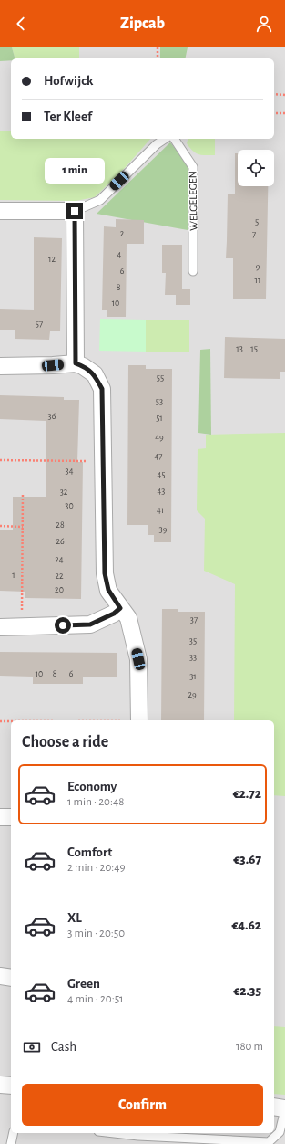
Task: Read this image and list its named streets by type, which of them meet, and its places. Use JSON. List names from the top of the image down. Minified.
{"streets":{"lane":["WELGELEGEN"]},"house_numbers":["5","2","7","4","12","9","6","11","8","10","57","13","15","55","53","36","51","49","47","34","45","43","32","30","41","28","39","26","24","1","22","20","37","35","33","10","8","6","31","29"],"page":{"header":"Zipcab","banner":["Hofwijck","Ter Kleef"],"bubble":"1 min","heading":"Choose a ride","list":[{"name":"Economy","note":"1 min · 20:48","value":"€2.72"},{"name":"Comfort","note":"2 min · 20:49","value":"€3.67"},{"name":"XL","note":"3 min · 20:50","value":"€4.62"},{"name":"Green","note":"4 min · 20:51","value":"€2.35"}],"pay":["Cash","180 m"],"buttons":"Confirm"}}
